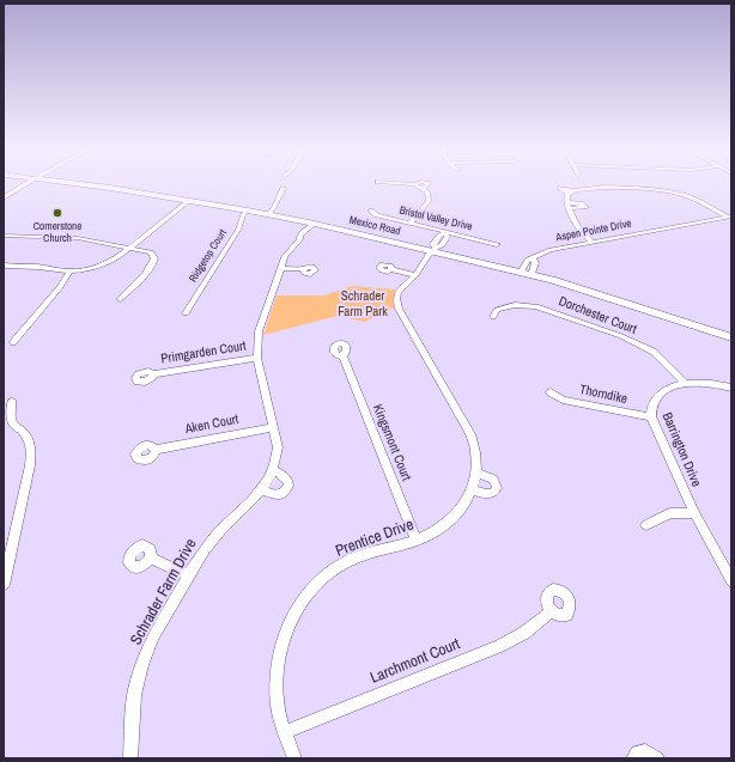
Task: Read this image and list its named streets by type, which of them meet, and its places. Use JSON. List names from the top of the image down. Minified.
{"streets":{"main road":["Mexico Road"],"street":["Bristol Valley Drive","Aspen Pointe Drive","Ridgetop Court","Dorchester Court","Primgarden Court","Thorndike","Aken Court","Kingsmont Court","Barrington Drive","Prentice Drive","Schrader Farm Drive","Larchmont Court"]},"crossings":[["Bristol Valley Drive","Prentice Drive"],["Mexico Road","Aspen Pointe Drive"],["Mexico Road","Ridgetop Court"],["Mexico Road","Prentice Drive"],["Mexico Road","Schrader Farm Drive"],["Dorchester Court","Barrington Drive"],["Primgarden Court","Schrader Farm Drive"],["Thorndike","Barrington Drive"],["Aken Court","Schrader Farm Drive"],["Kingsmont Court","Prentice Drive"],["Prentice Drive","Larchmont Court"]],"parks":["Schrader Farm Park"],"places":["Cornerstone Church"]}
